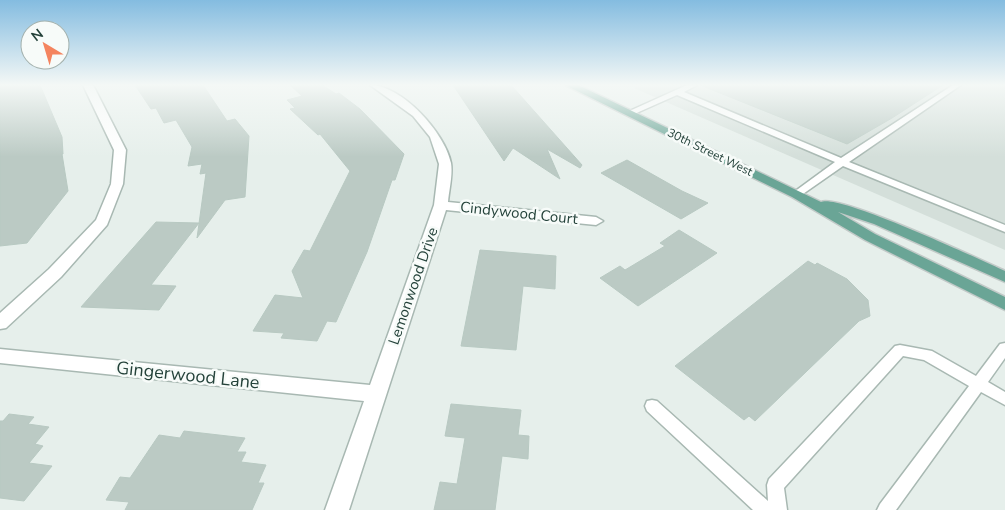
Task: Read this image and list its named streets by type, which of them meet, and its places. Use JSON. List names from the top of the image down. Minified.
{"streets":{"main road":["30th Street West"],"street":["Cindywood Court","Lemonwood Drive","Gingerwood Lane"]},"crossings":[["Cindywood Court","Lemonwood Drive"],["Lemonwood Drive","Gingerwood Lane"]],"north":"top left"}
